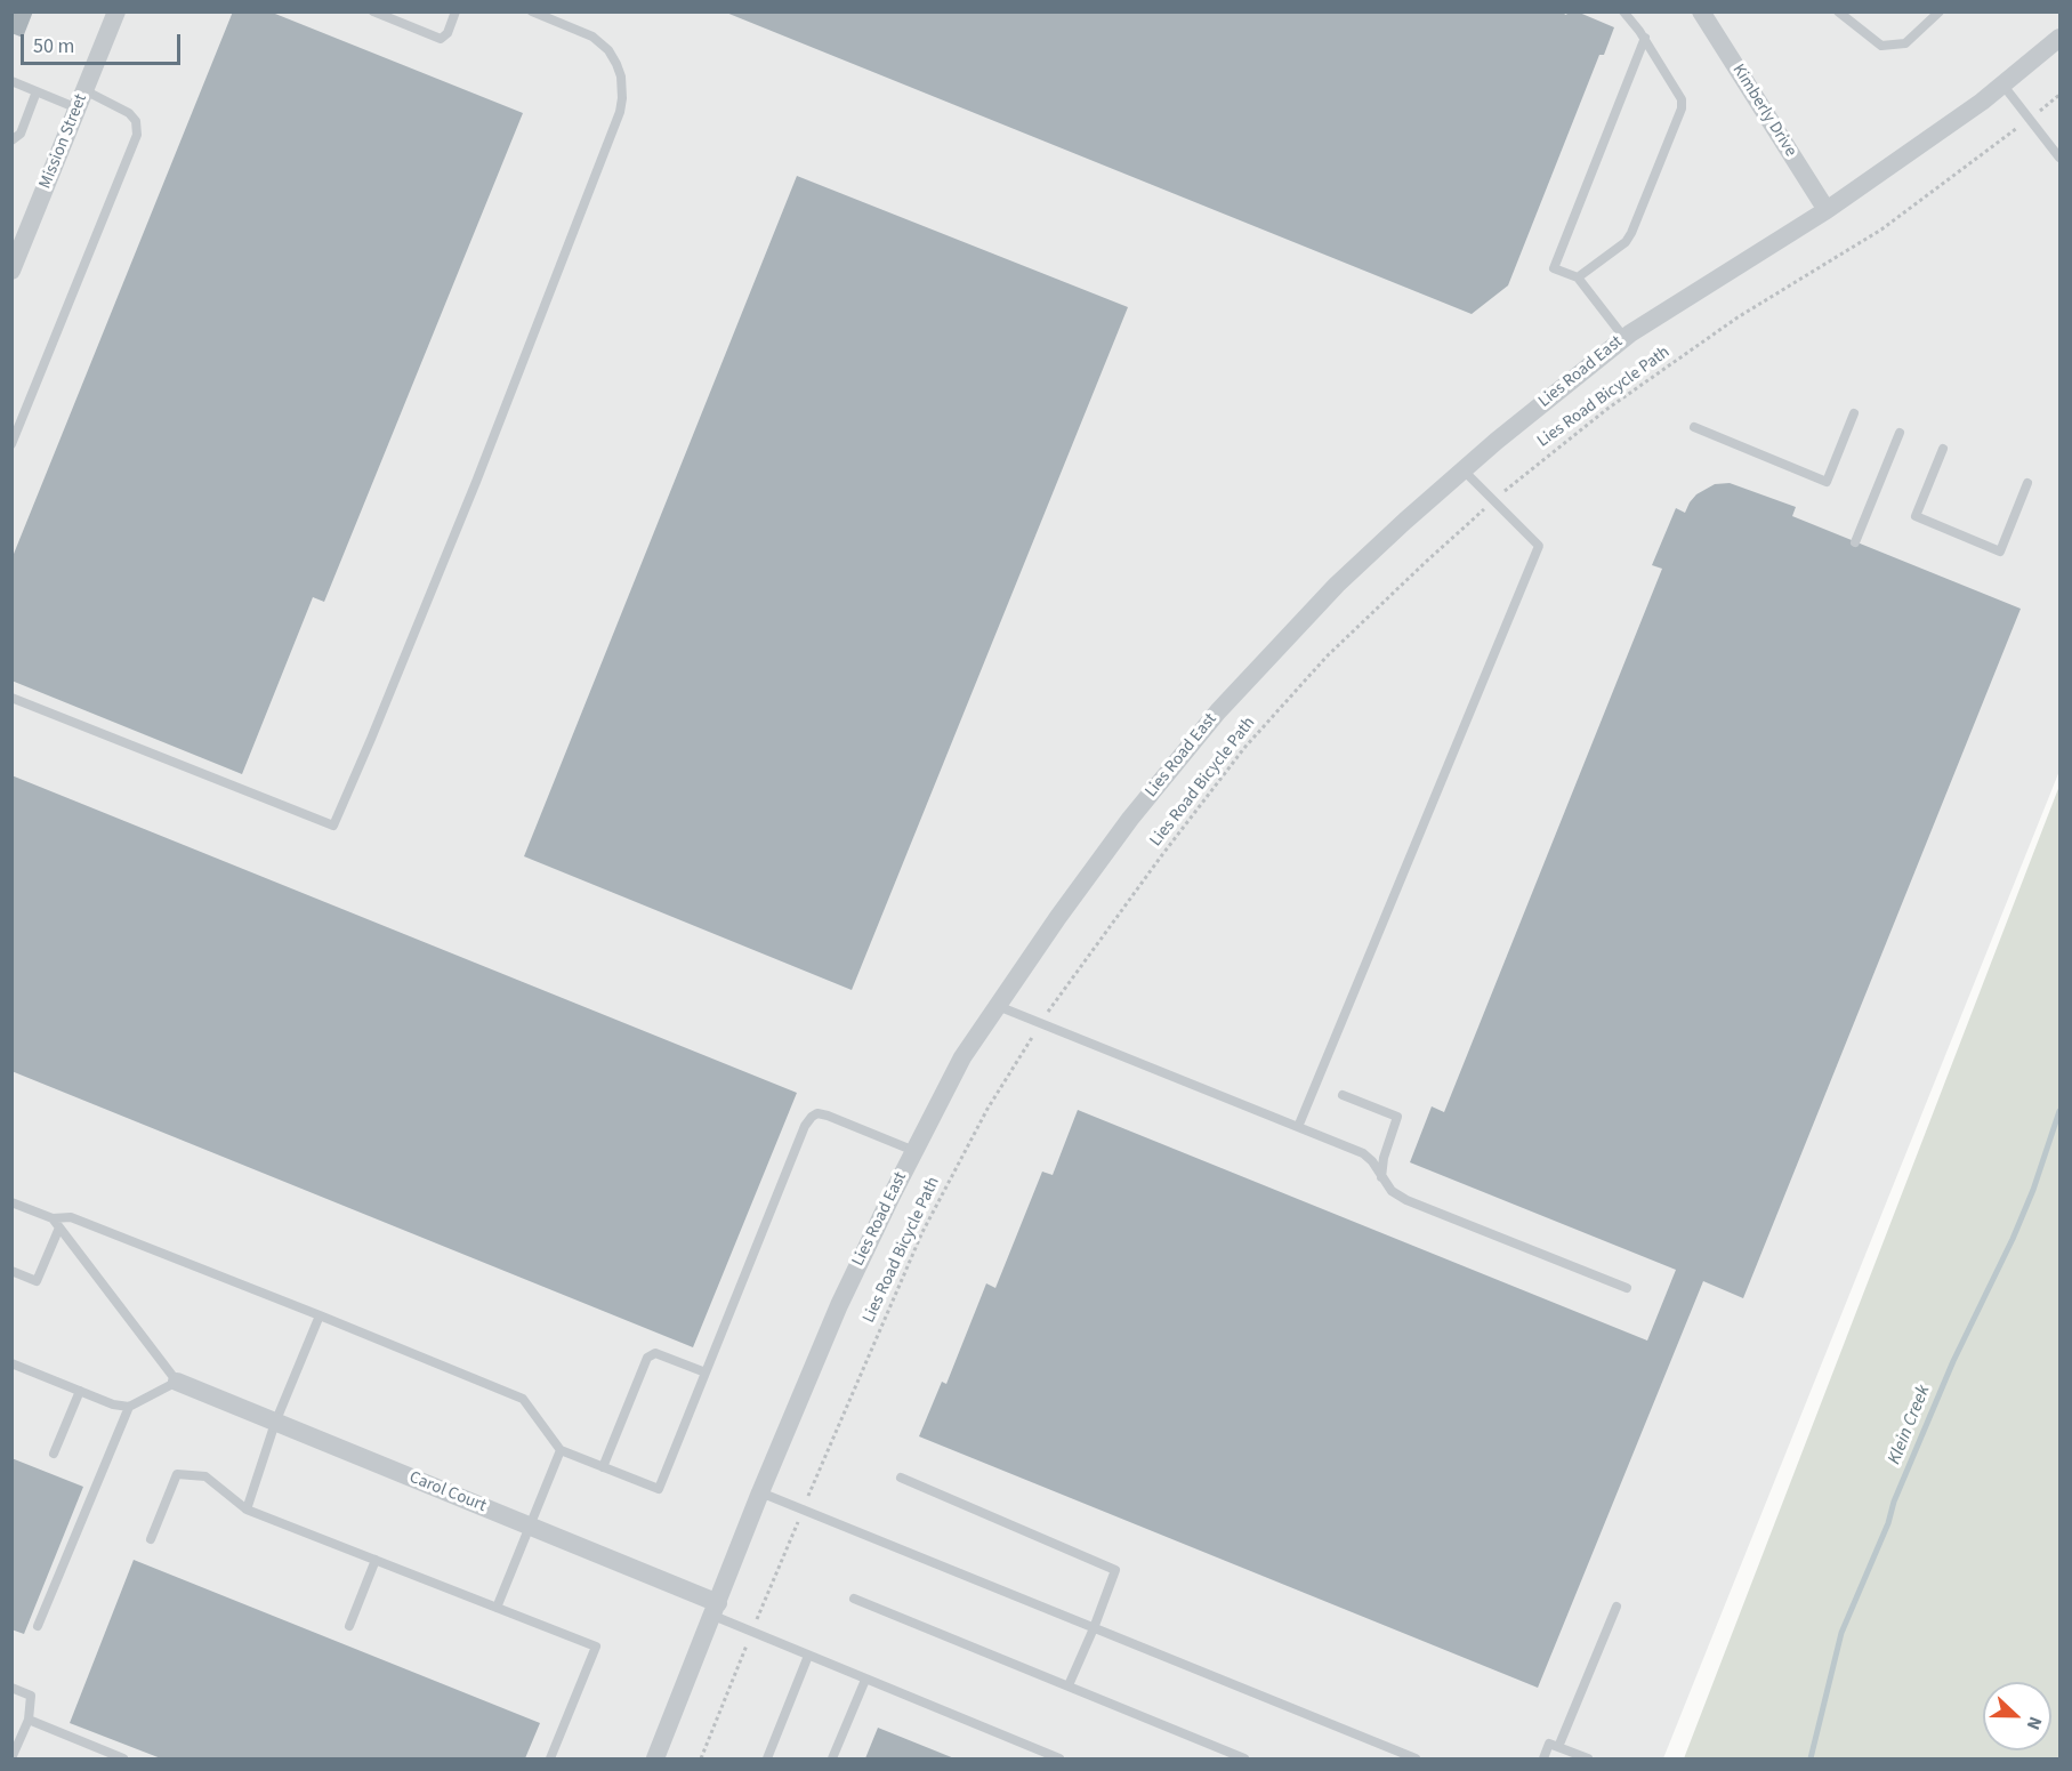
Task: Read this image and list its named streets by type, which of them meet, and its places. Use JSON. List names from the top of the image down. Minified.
{"streets":{"street":["Kimberly Drive","Mission Street","Lies Road East","Carol Court"],"path":["Lies Road Bicycle Path"]},"crossings":[["Kimberly Drive","Lies Road East"],["Lies Road East","Carol Court"]],"water":["Klein Creek"],"scale_bar":"50 m","north":"right"}
